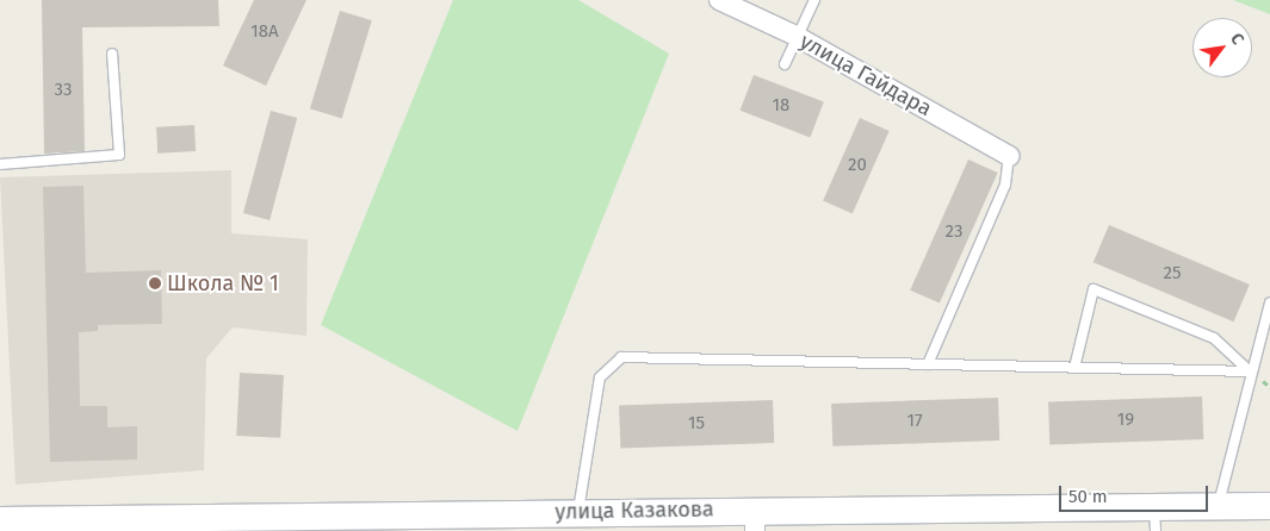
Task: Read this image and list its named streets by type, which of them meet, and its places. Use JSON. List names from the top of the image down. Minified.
{"streets":{"main road":["улица Казакова"],"street":["улица Гайдара"]},"places":["Школа № 1"],"house_numbers":["18А","33","18","20","23","25","19","17","15"],"scale_bar":"50 m","north":"top right"}
